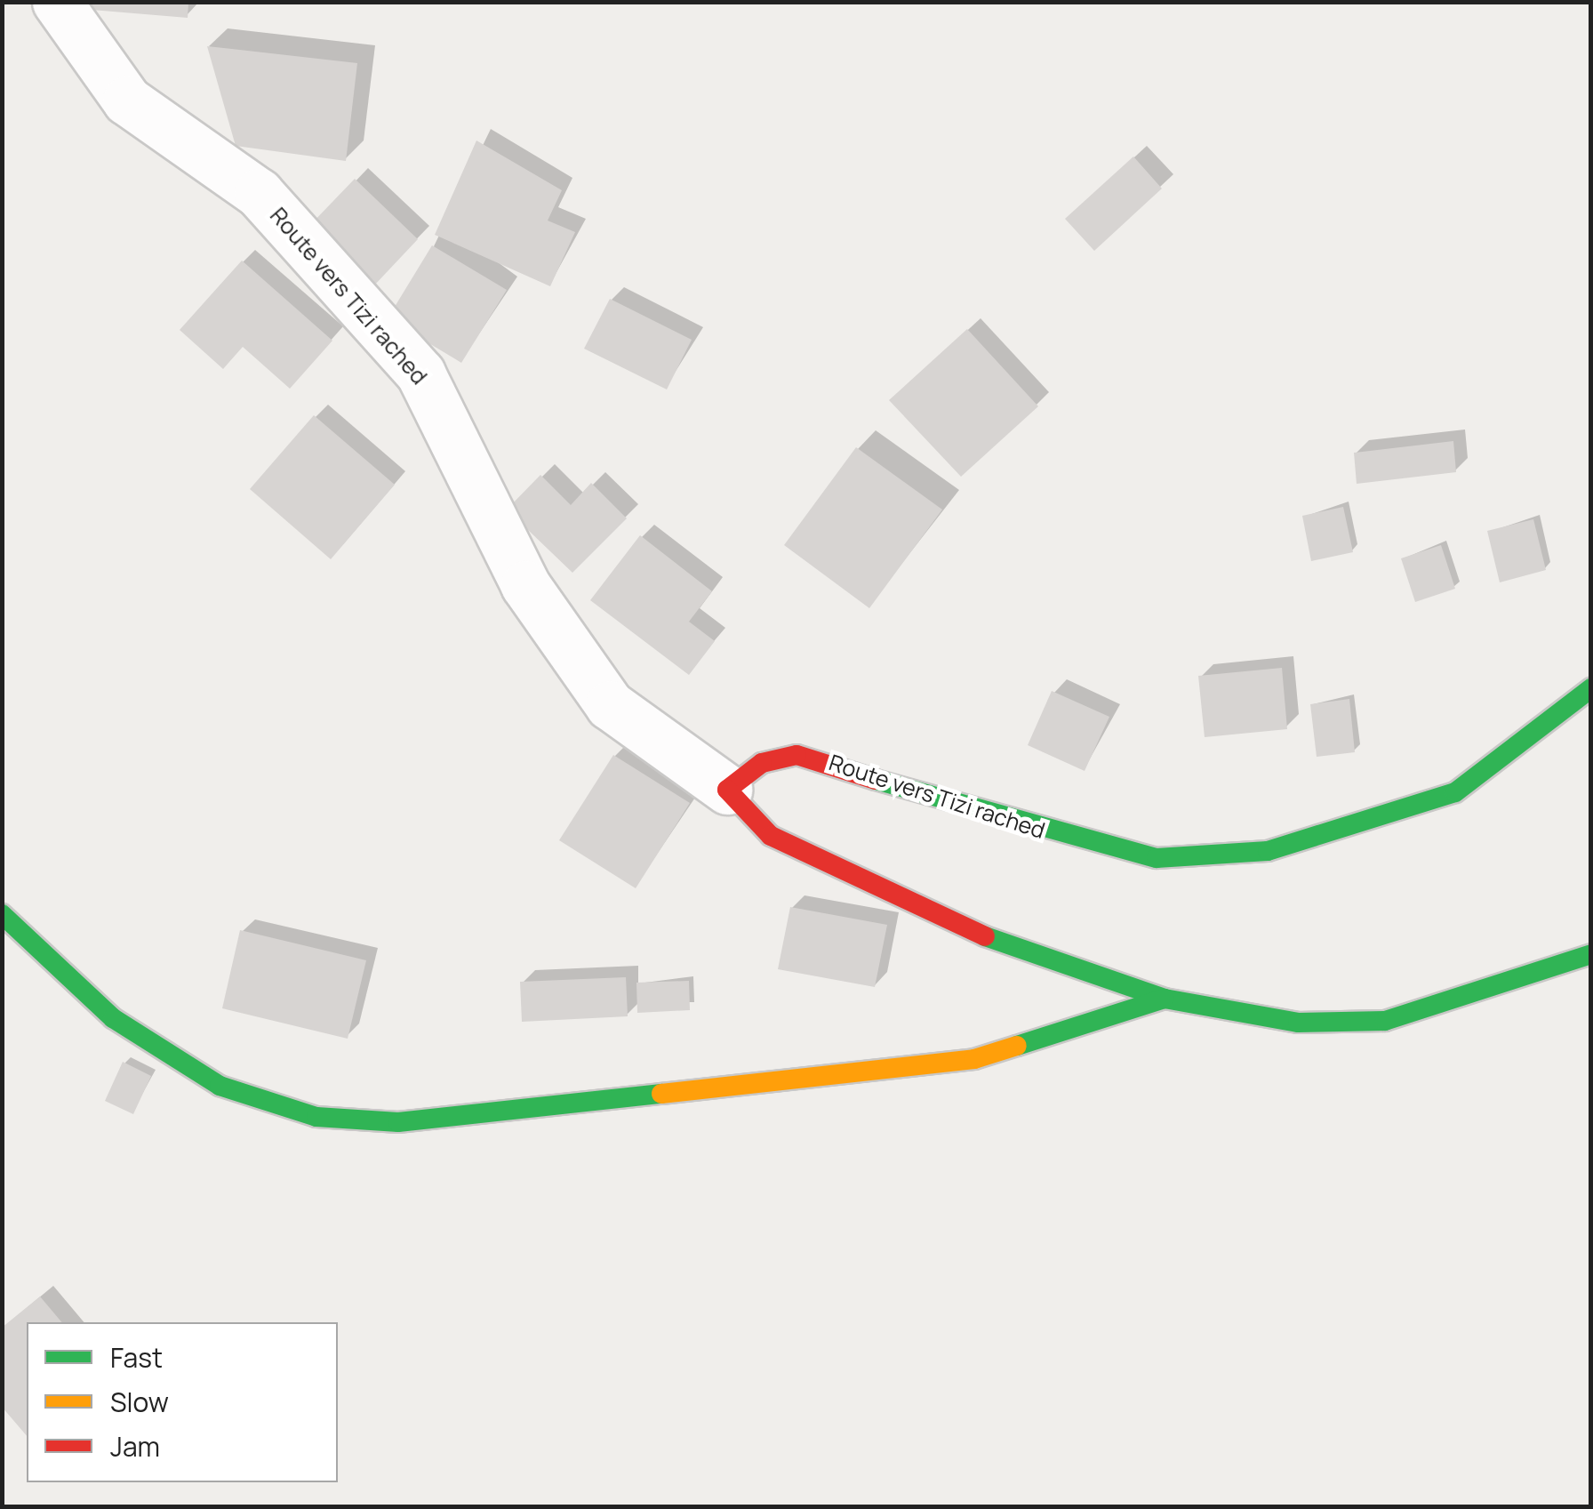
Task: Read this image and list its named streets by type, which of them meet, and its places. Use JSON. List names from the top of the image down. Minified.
{"streets":{"main road":["Route vers Tizi rached"]},"legend":["Fast","Slow","Jam"]}
